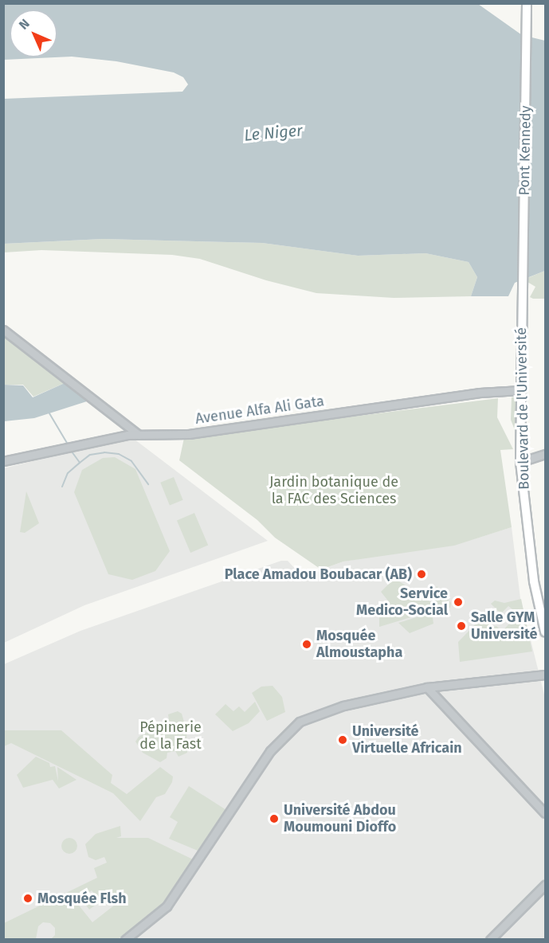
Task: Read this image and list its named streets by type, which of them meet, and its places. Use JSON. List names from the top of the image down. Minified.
{"streets":{"main road":["Pont Kennedy","Boulevard de l'Université"],"street":["Avenue Alfa Ali Gata"]},"crossings":[["Pont Kennedy","Boulevard de l'Université"],["Boulevard de l'Université","Avenue Alfa Ali Gata"]],"water":["Le Niger"],"parks":["Jardin botanique de la FAC des Sciences","Pépinerie de la Fast"],"places":["Place Amadou Boubacar (AB)","Service Medico-Social","Salle GYM Université","Mosquée Almoustapha","Université Virtuelle Africain","Université Abdou Moumouni Dioffo","Mosquée Flsh"],"north":"top left"}
